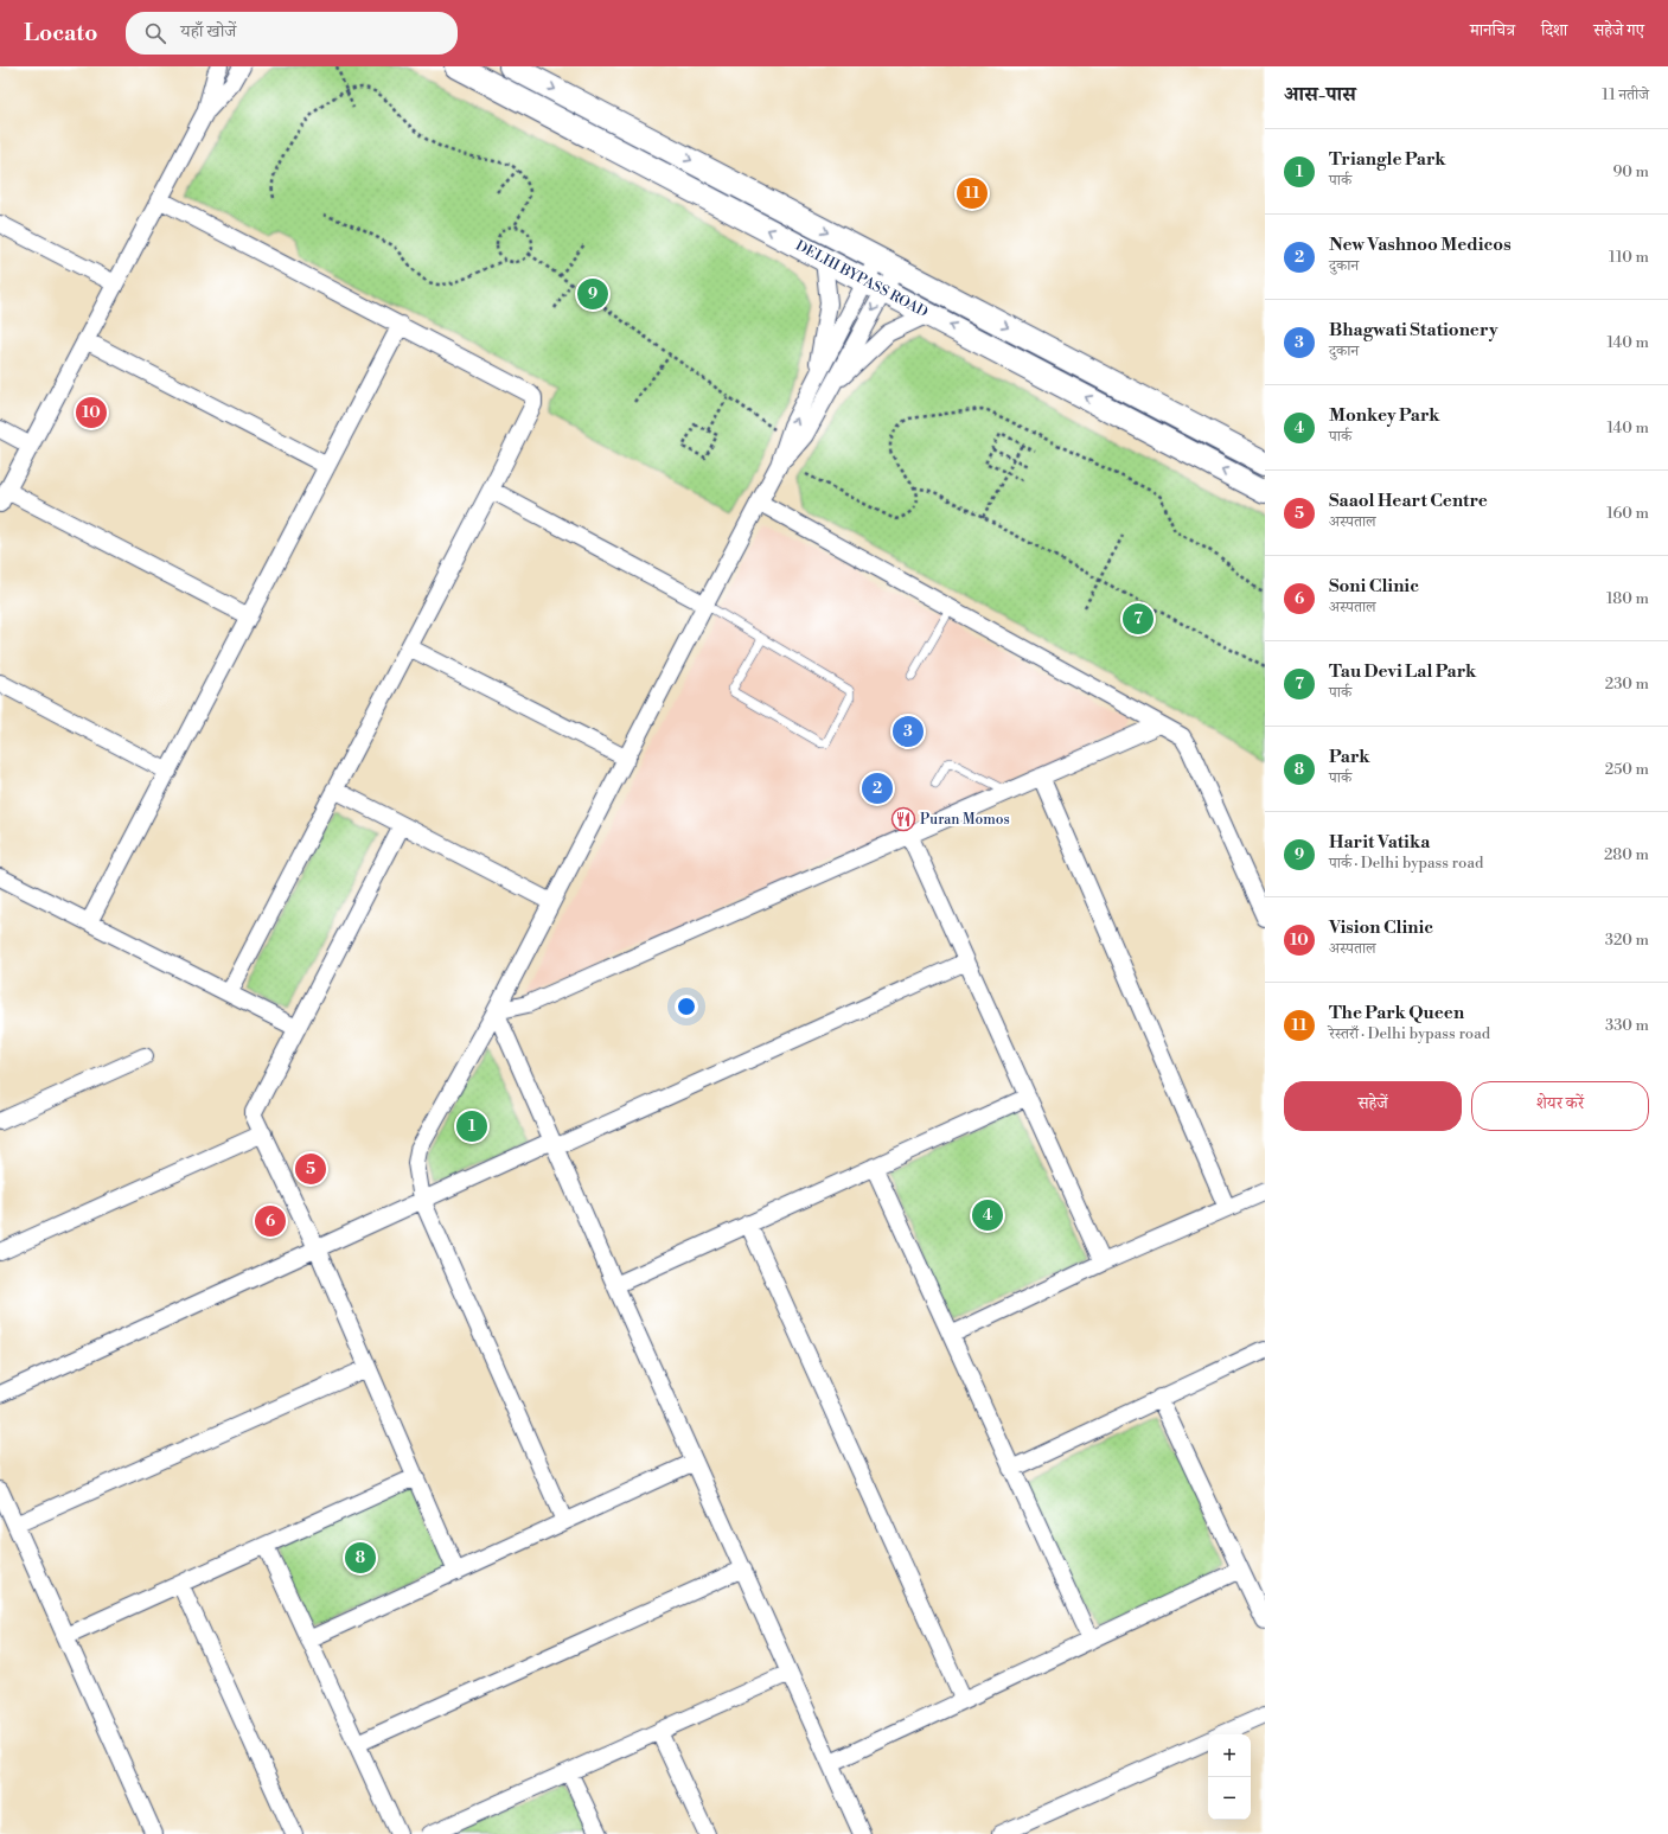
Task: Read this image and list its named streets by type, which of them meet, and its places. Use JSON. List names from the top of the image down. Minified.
{"streets":{"main road":["DELHI BYPASS ROAD"]},"places":{"restaurant":["Puran Momos"]},"page":{"header":"Locato","search":"यहाँ खोजें","nav":["मानचित्र","दिशा","सहेजे गए"],"heading":["आस-पास","11 नतीजे"],"list":[{"mark":"1","name":"Triangle Park","note":"पार्क","value":"90 m"},{"mark":"2","name":"New Vashnoo Medicos","note":"दुकान","value":"110 m"},{"mark":"3","name":"Bhagwati Stationery","note":"दुकान","value":"140 m"},{"mark":"4","name":"Monkey Park","note":"पार्क","value":"140 m"},{"mark":"5","name":"Saaol Heart Centre","note":"अस्पताल","value":"160 m"},{"mark":"6","name":"Soni Clinic","note":"अस्पताल","value":"180 m"},{"mark":"7","name":"Tau Devi Lal Park","note":"पार्क","value":"230 m"},{"mark":"8","name":"Park","note":"पार्क","value":"250 m"},{"mark":"9","name":"Harit Vatika","note":"पार्क · Delhi bypass road","value":"280 m"},{"mark":"10","name":"Vision Clinic","note":"अस्पताल","value":"320 m"},{"mark":"11","name":"The Park Queen","note":"रेस्तराँ · Delhi bypass road","value":"330 m"}],"pins":["11","9","10","7","3","2","1","5","4","6","8"],"buttons":["सहेजें","शेयर करें"],"map_buttons":["+","−"]}}
